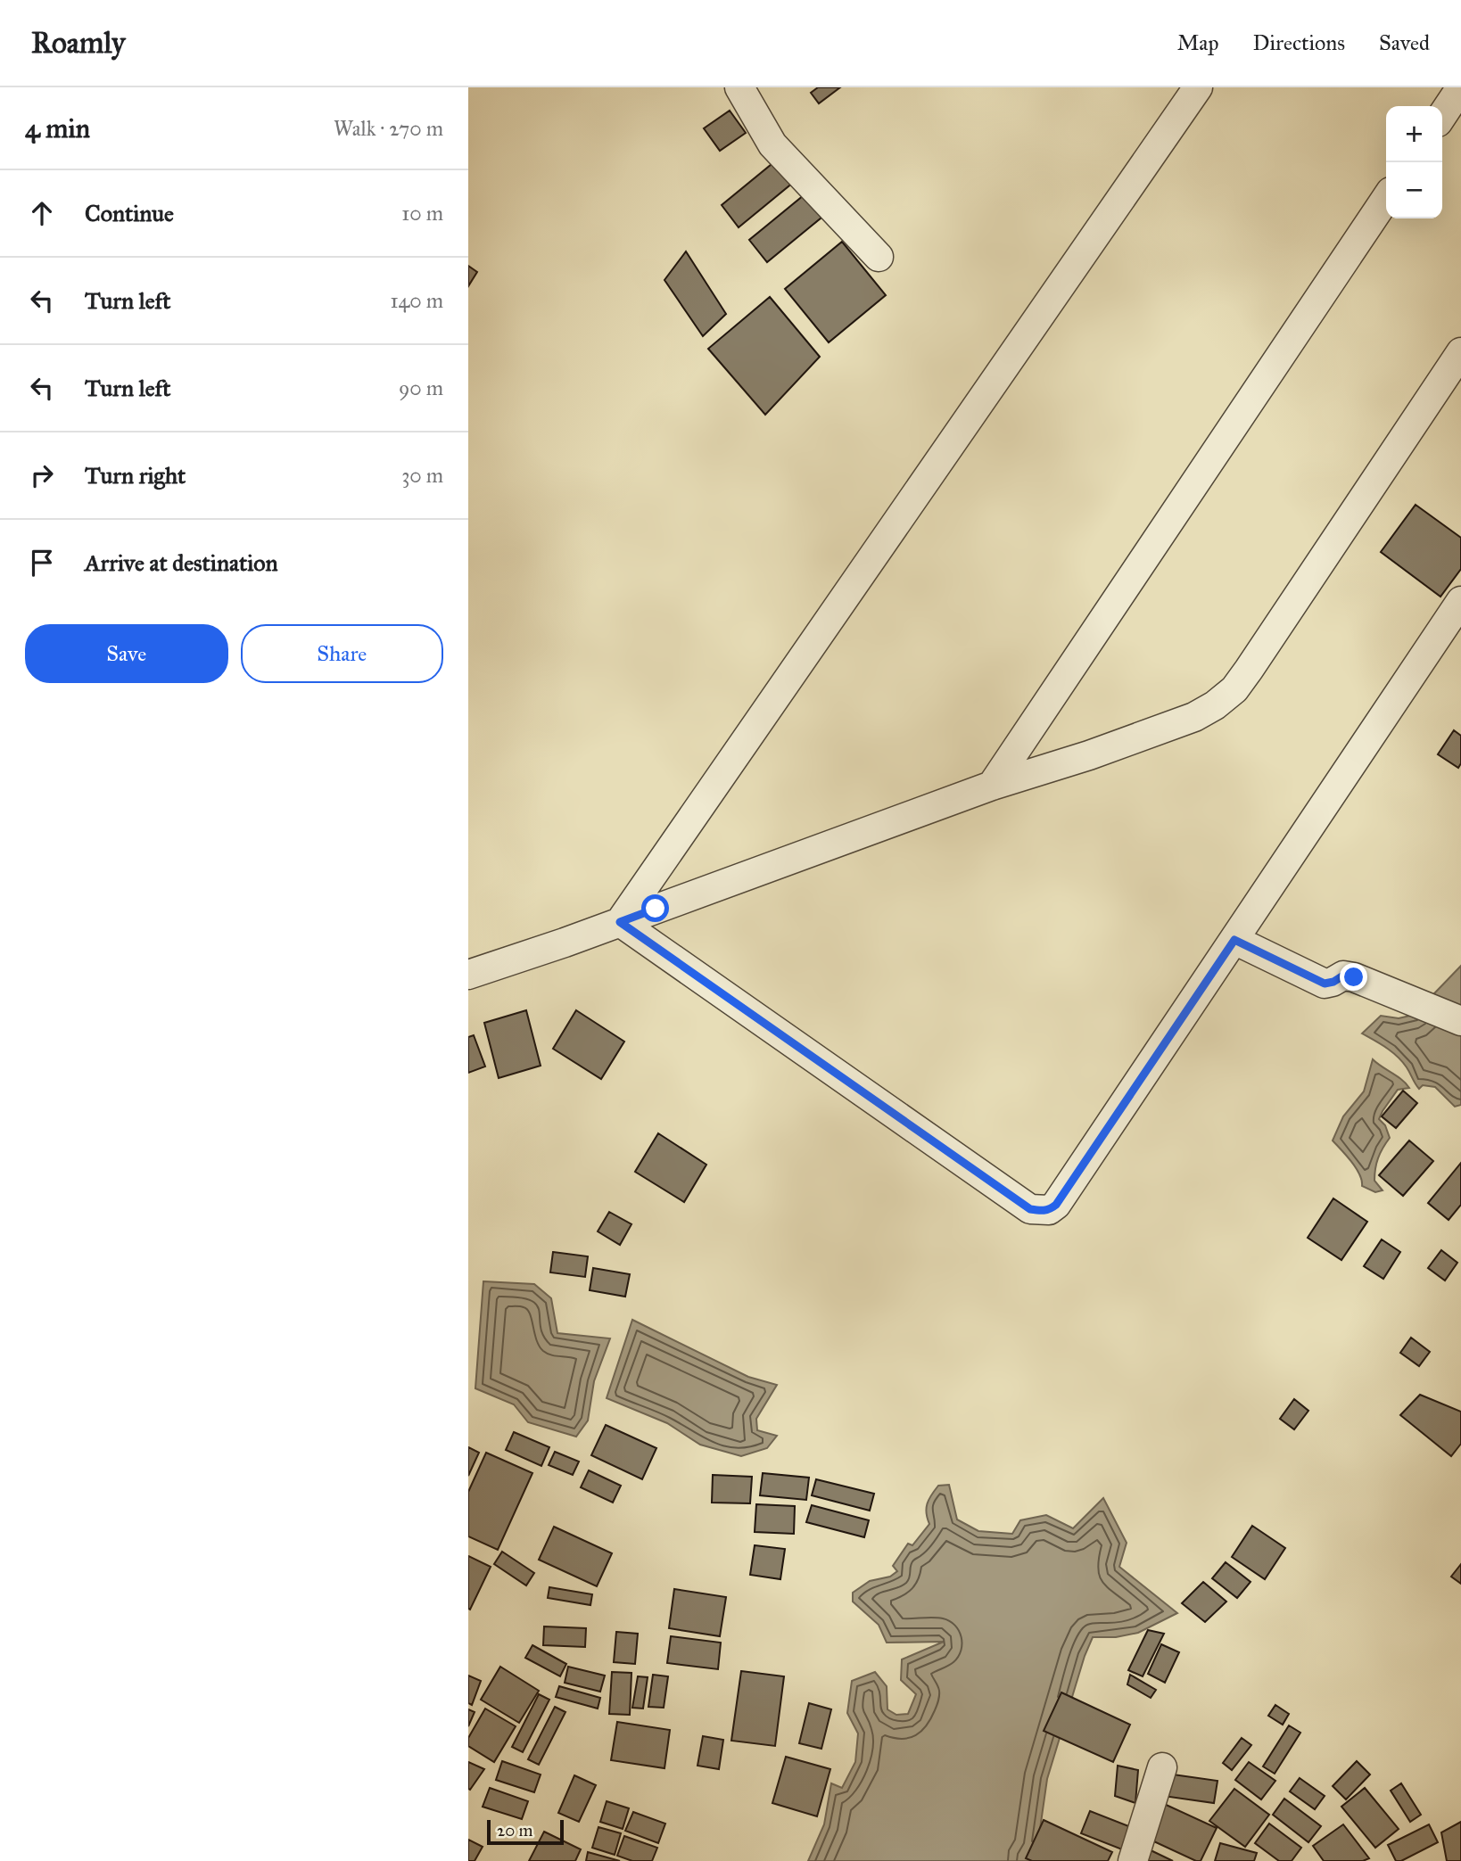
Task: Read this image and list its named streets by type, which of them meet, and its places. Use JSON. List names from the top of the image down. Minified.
{"scale_bar":"20 m","page":{"header":"Roamly","nav":["Map","Directions","Saved"],"heading":["4 min","Walk · 270 m"],"map_buttons":["+","−"],"list":[["Continue","10 m"],["Turn left","140 m"],["Turn left","90 m"],["Turn right","30 m"],"Arrive at destination"],"buttons":["Save","Share"],"scale":"20 m"}}
